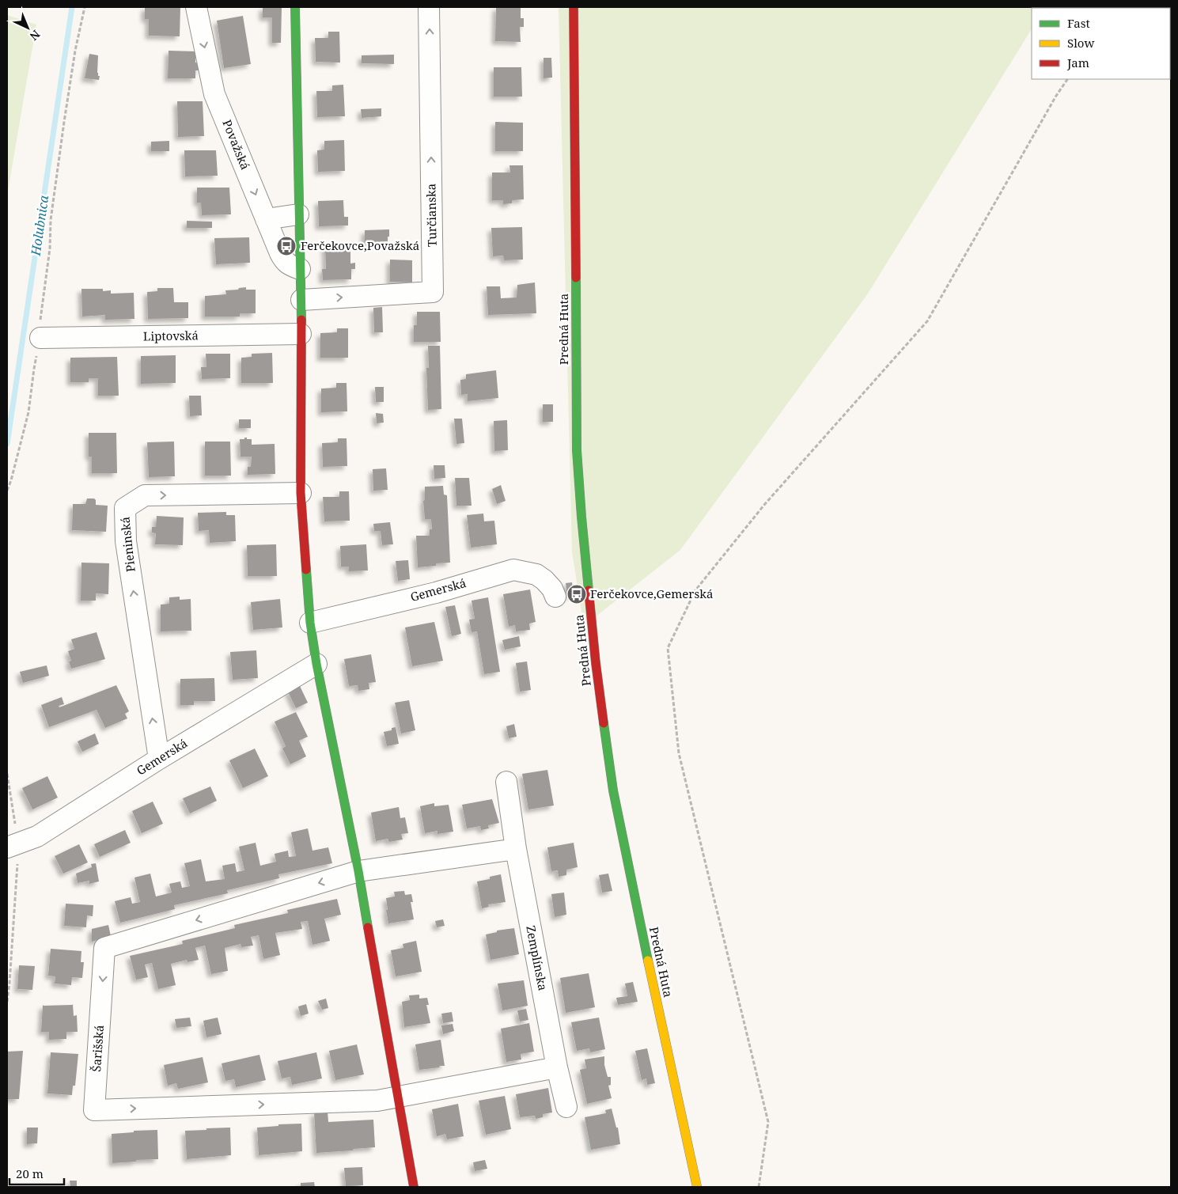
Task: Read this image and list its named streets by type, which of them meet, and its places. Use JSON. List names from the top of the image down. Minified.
{"streets":{"street":["Považská","Turčianska","Predná Huta","Liptovská","Pieninská","Gemerská","Zemplínska","Šarišská"]},"crossings":[["Pieninská","Gemerská"]],"water":["Holubnica"],"places":{"bus stop":["Ferčekovce,Považská","Ferčekovce,Gemerská"]},"legend":["Fast","Slow","Jam"],"scale_bar":"20 m","north":"bottom right"}
